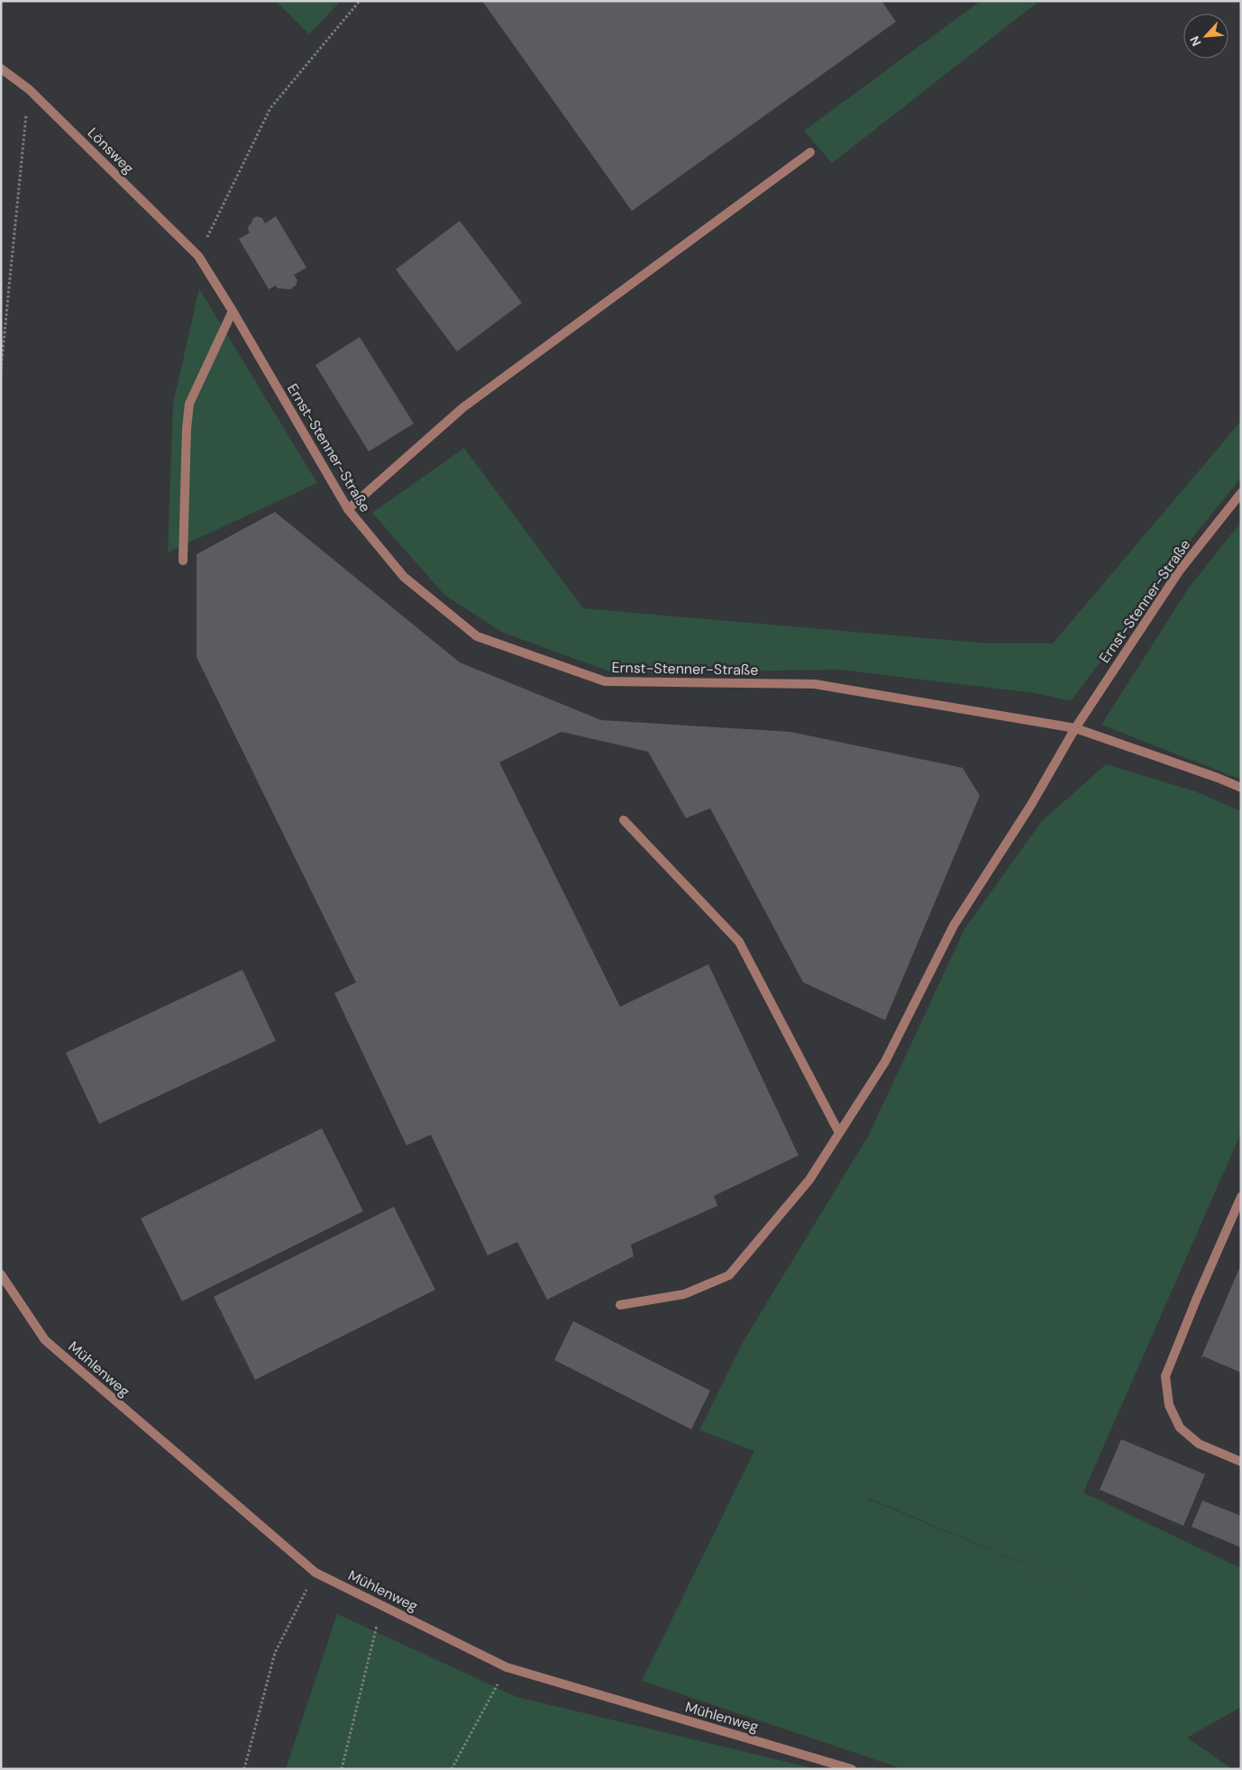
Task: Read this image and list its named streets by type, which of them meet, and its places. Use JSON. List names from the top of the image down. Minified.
{"streets":{"street":["Lönsweg","Ernst-Stenner-Straße","Mühlenweg"]},"crossings":[["Lönsweg","Ernst-Stenner-Straße"]],"north":"bottom left"}
